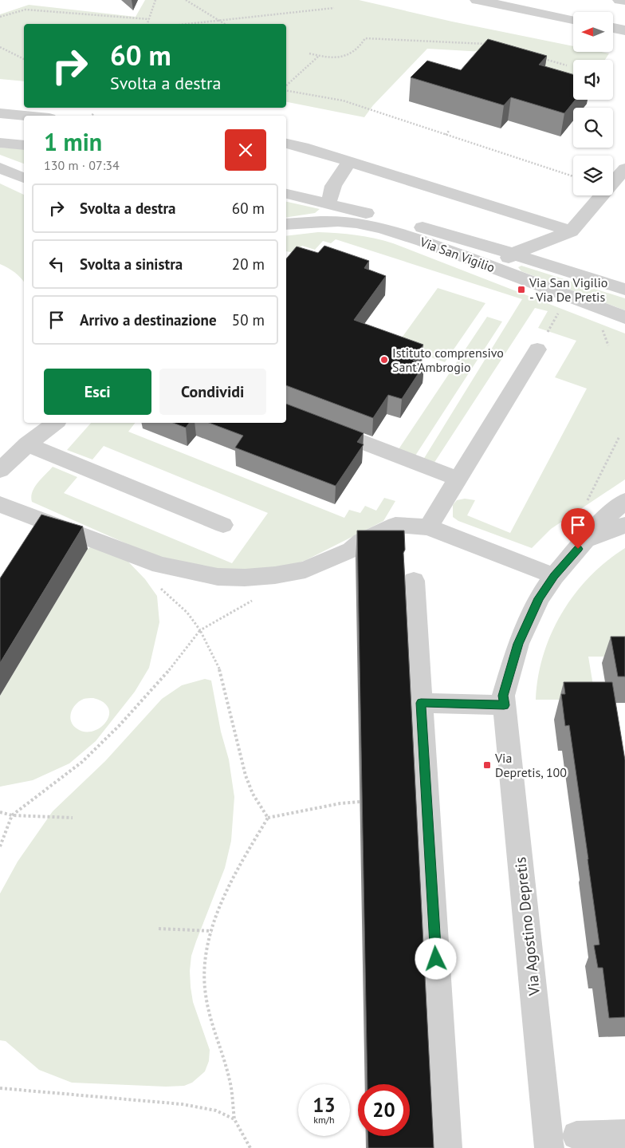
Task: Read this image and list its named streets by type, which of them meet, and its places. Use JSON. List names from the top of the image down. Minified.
{"streets":{"street":["Via San Vigilio","Via Agostino Depretis"]},"places":{"transit":["Via San Vigilio - Via De Pretis","Via Depretis, 100"],"other":["Istituto comprensivo Sant'Ambrogio"]},"north":"left","page":{"turn":["60 m","Svolta a destra"],"heading":["1 min","130 m · 07:34"],"list":[{"name":"Svolta a destra","value":"60 m"},{"name":"Svolta a sinistra","value":"20 m"},{"name":"Arrivo a destinazione","value":"50 m"}],"buttons":["Esci","Condividi"],"speed":"13 km/h","limit":"20"}}
